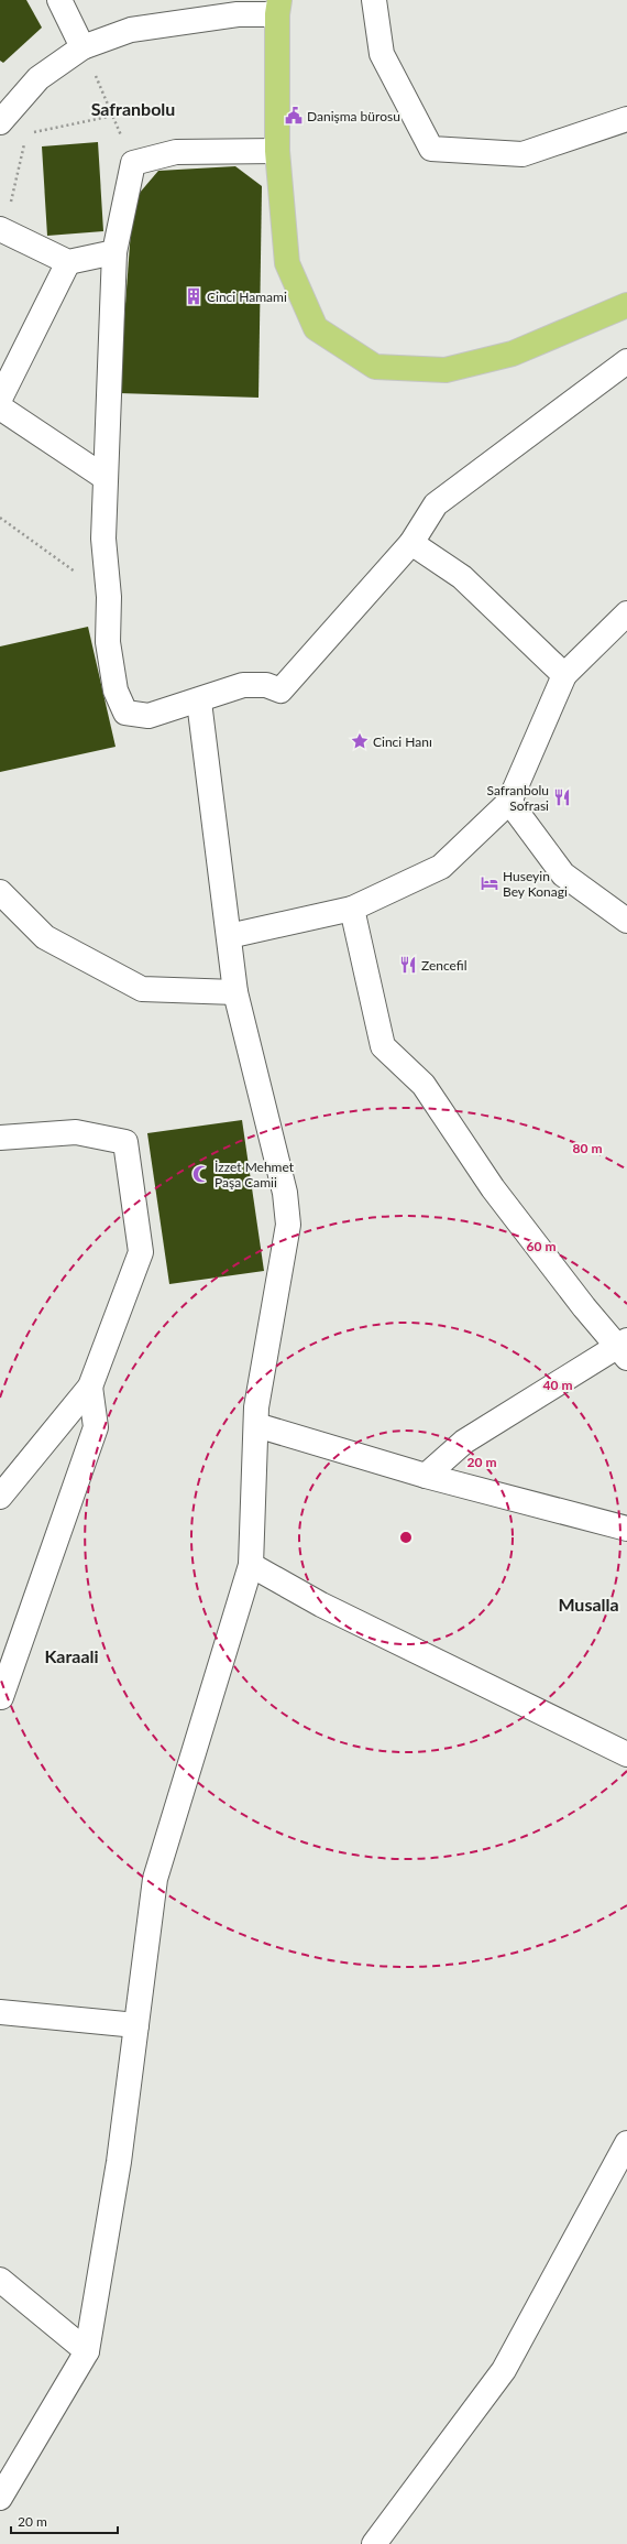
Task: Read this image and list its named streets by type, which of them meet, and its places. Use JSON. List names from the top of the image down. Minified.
{"districts":["Safranbolu","Musalla","Karaali"],"places":{"public building":["Danişma bürosu"],"building":["Cinci Hamami"],"place":["Cinci Hanı"],"restaurant":["Safranbolu Sofrasi","Zencefil"],"hotel":["Huseyin Bey Konagi"],"mosque":["İzzet Mehmet Paşa Camii"]},"scale_bar":"20 m","rings":["80 m","60 m","40 m","20 m"]}
